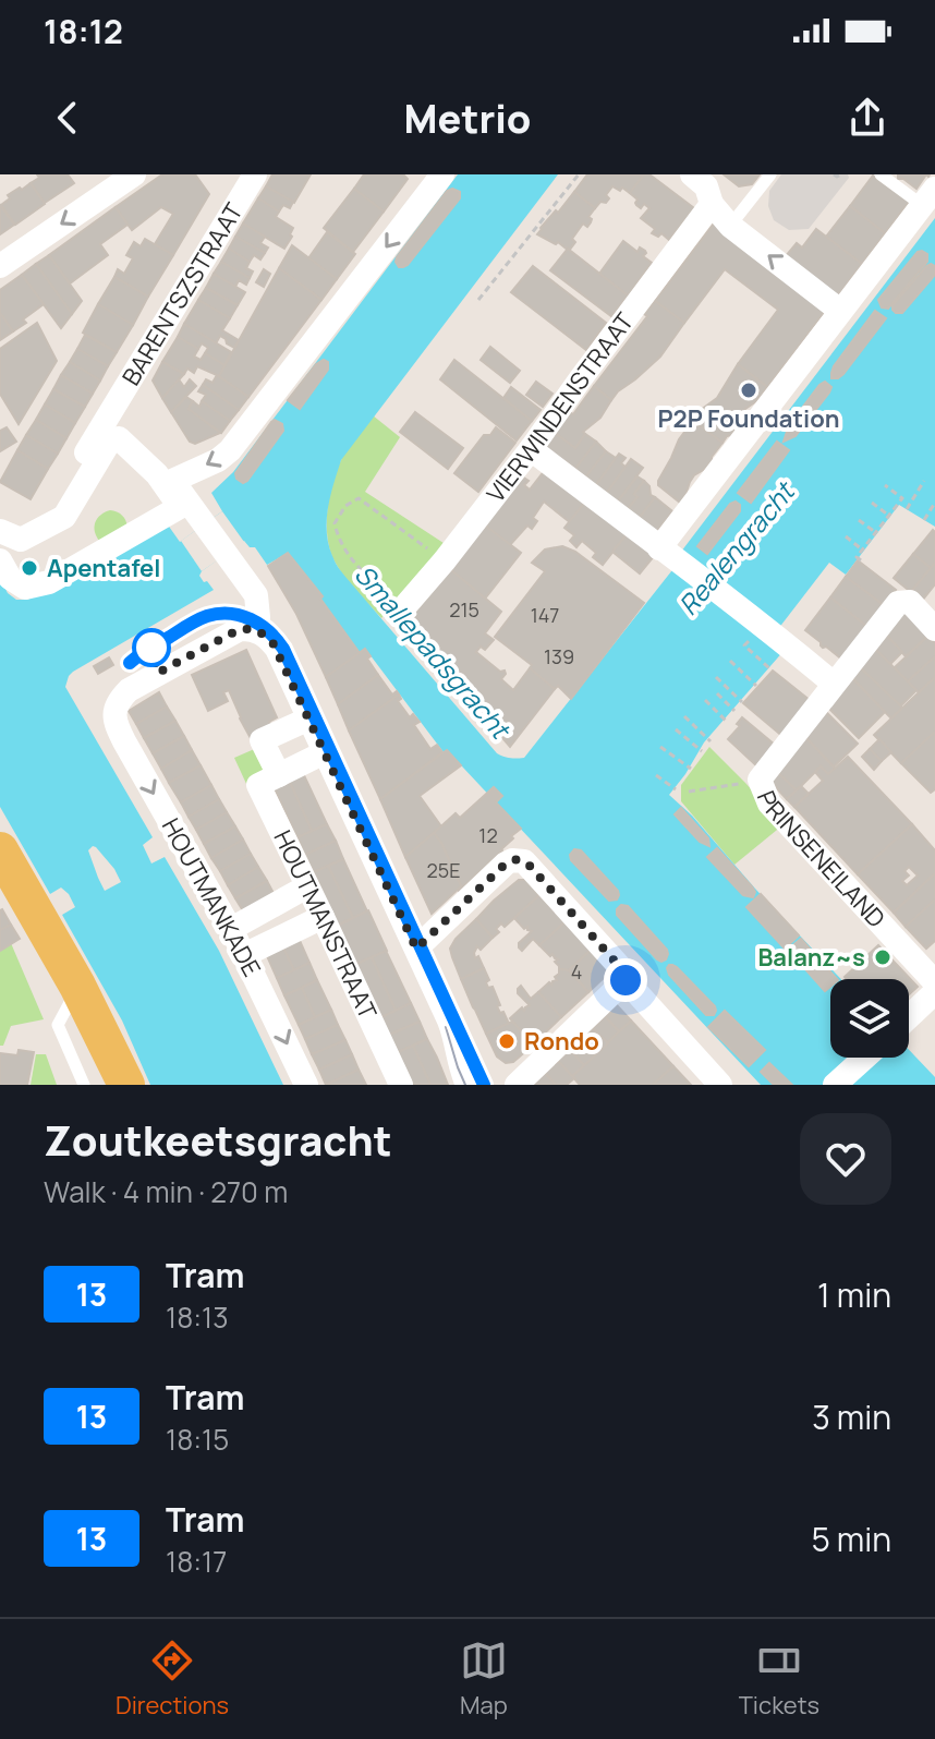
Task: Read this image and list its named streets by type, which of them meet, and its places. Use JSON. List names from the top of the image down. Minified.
{"streets":{"street":["BARENTSZSTRAAT","VIERWINDENSTRAAT","PRINSENEILAND","HOUTMANKADE","HOUTMANSTRAAT"]},"water":["Realengracht","Smallepadsgracht"],"places":["P2P Foundation","Apentafel","Balanz~s","Rondo"],"lines":["tram line 13"],"house_numbers":["215","147","139","12","25E","4"],"page":{"status":"18:12","header":"Metrio","heading":["Zoutkeetsgracht","Walk · 4 min · 270 m"],"list":[{"mark":"13","name":"Tram","note":"18:13","value":"1 min"},{"mark":"13","name":"Tram","note":"18:15","value":"3 min"},{"mark":"13","name":"Tram","note":"18:17","value":"5 min"}],"tabs":["Directions","Map","Tickets"]}}
